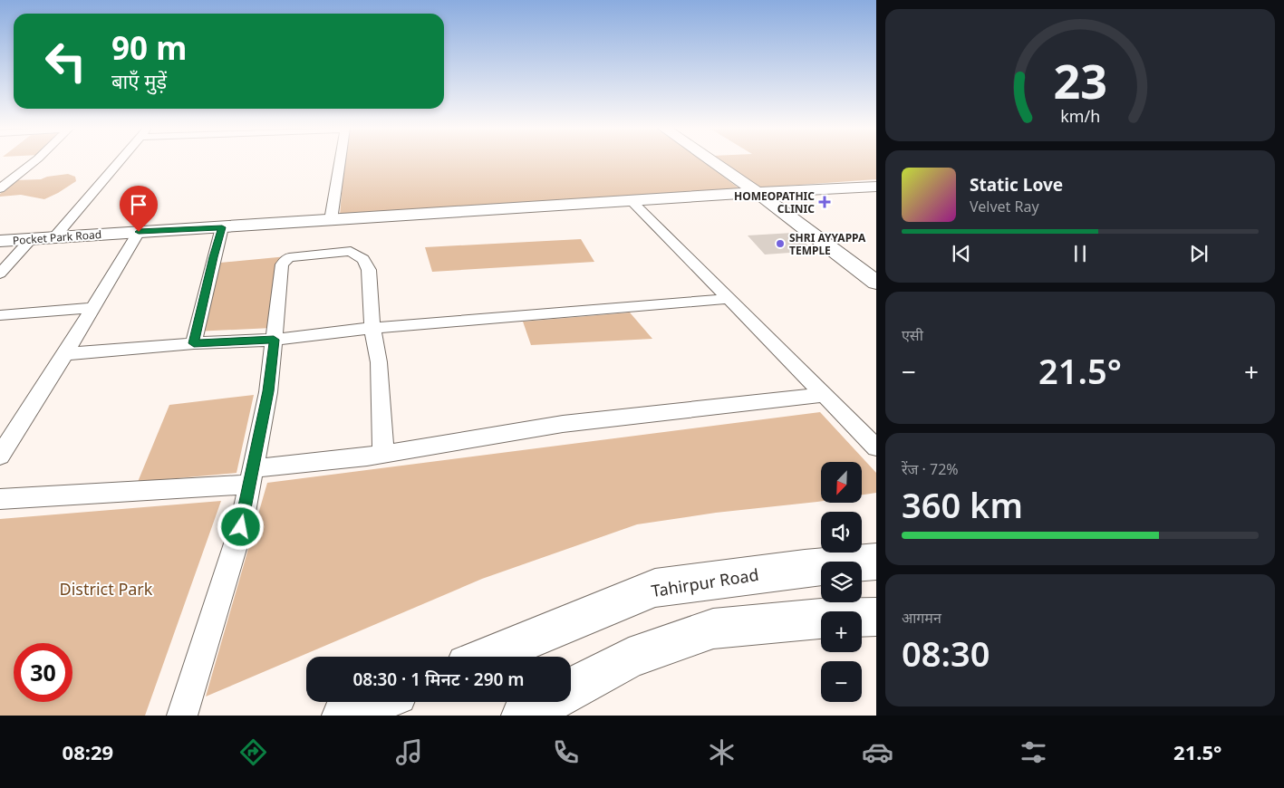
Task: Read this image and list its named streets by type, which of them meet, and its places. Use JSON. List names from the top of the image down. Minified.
{"streets":{"street":["Pocket Park Road","Tahirpur Road"]},"parks":["District Park"],"places":{"health":["HOMEOPATHIC CLINIC"],"other":["SHRI AYYAPPA TEMPLE"]},"north":"bottom left","page":{"turn":["90 m","बाएँ मुड़ें"],"song":["Static Love","Velvet Ray"],"tile":["एसी",["रेंज · 72%","360 km"],["आगमन","08:30"]],"heat":["−","21.5°","+"],"map_buttons":["+","−"],"limit":"30","trip":"08:30 · 1 मिनट · 290 m","tabs":["08:29","21.5°"],"gauge":["23","km/h"]}}
